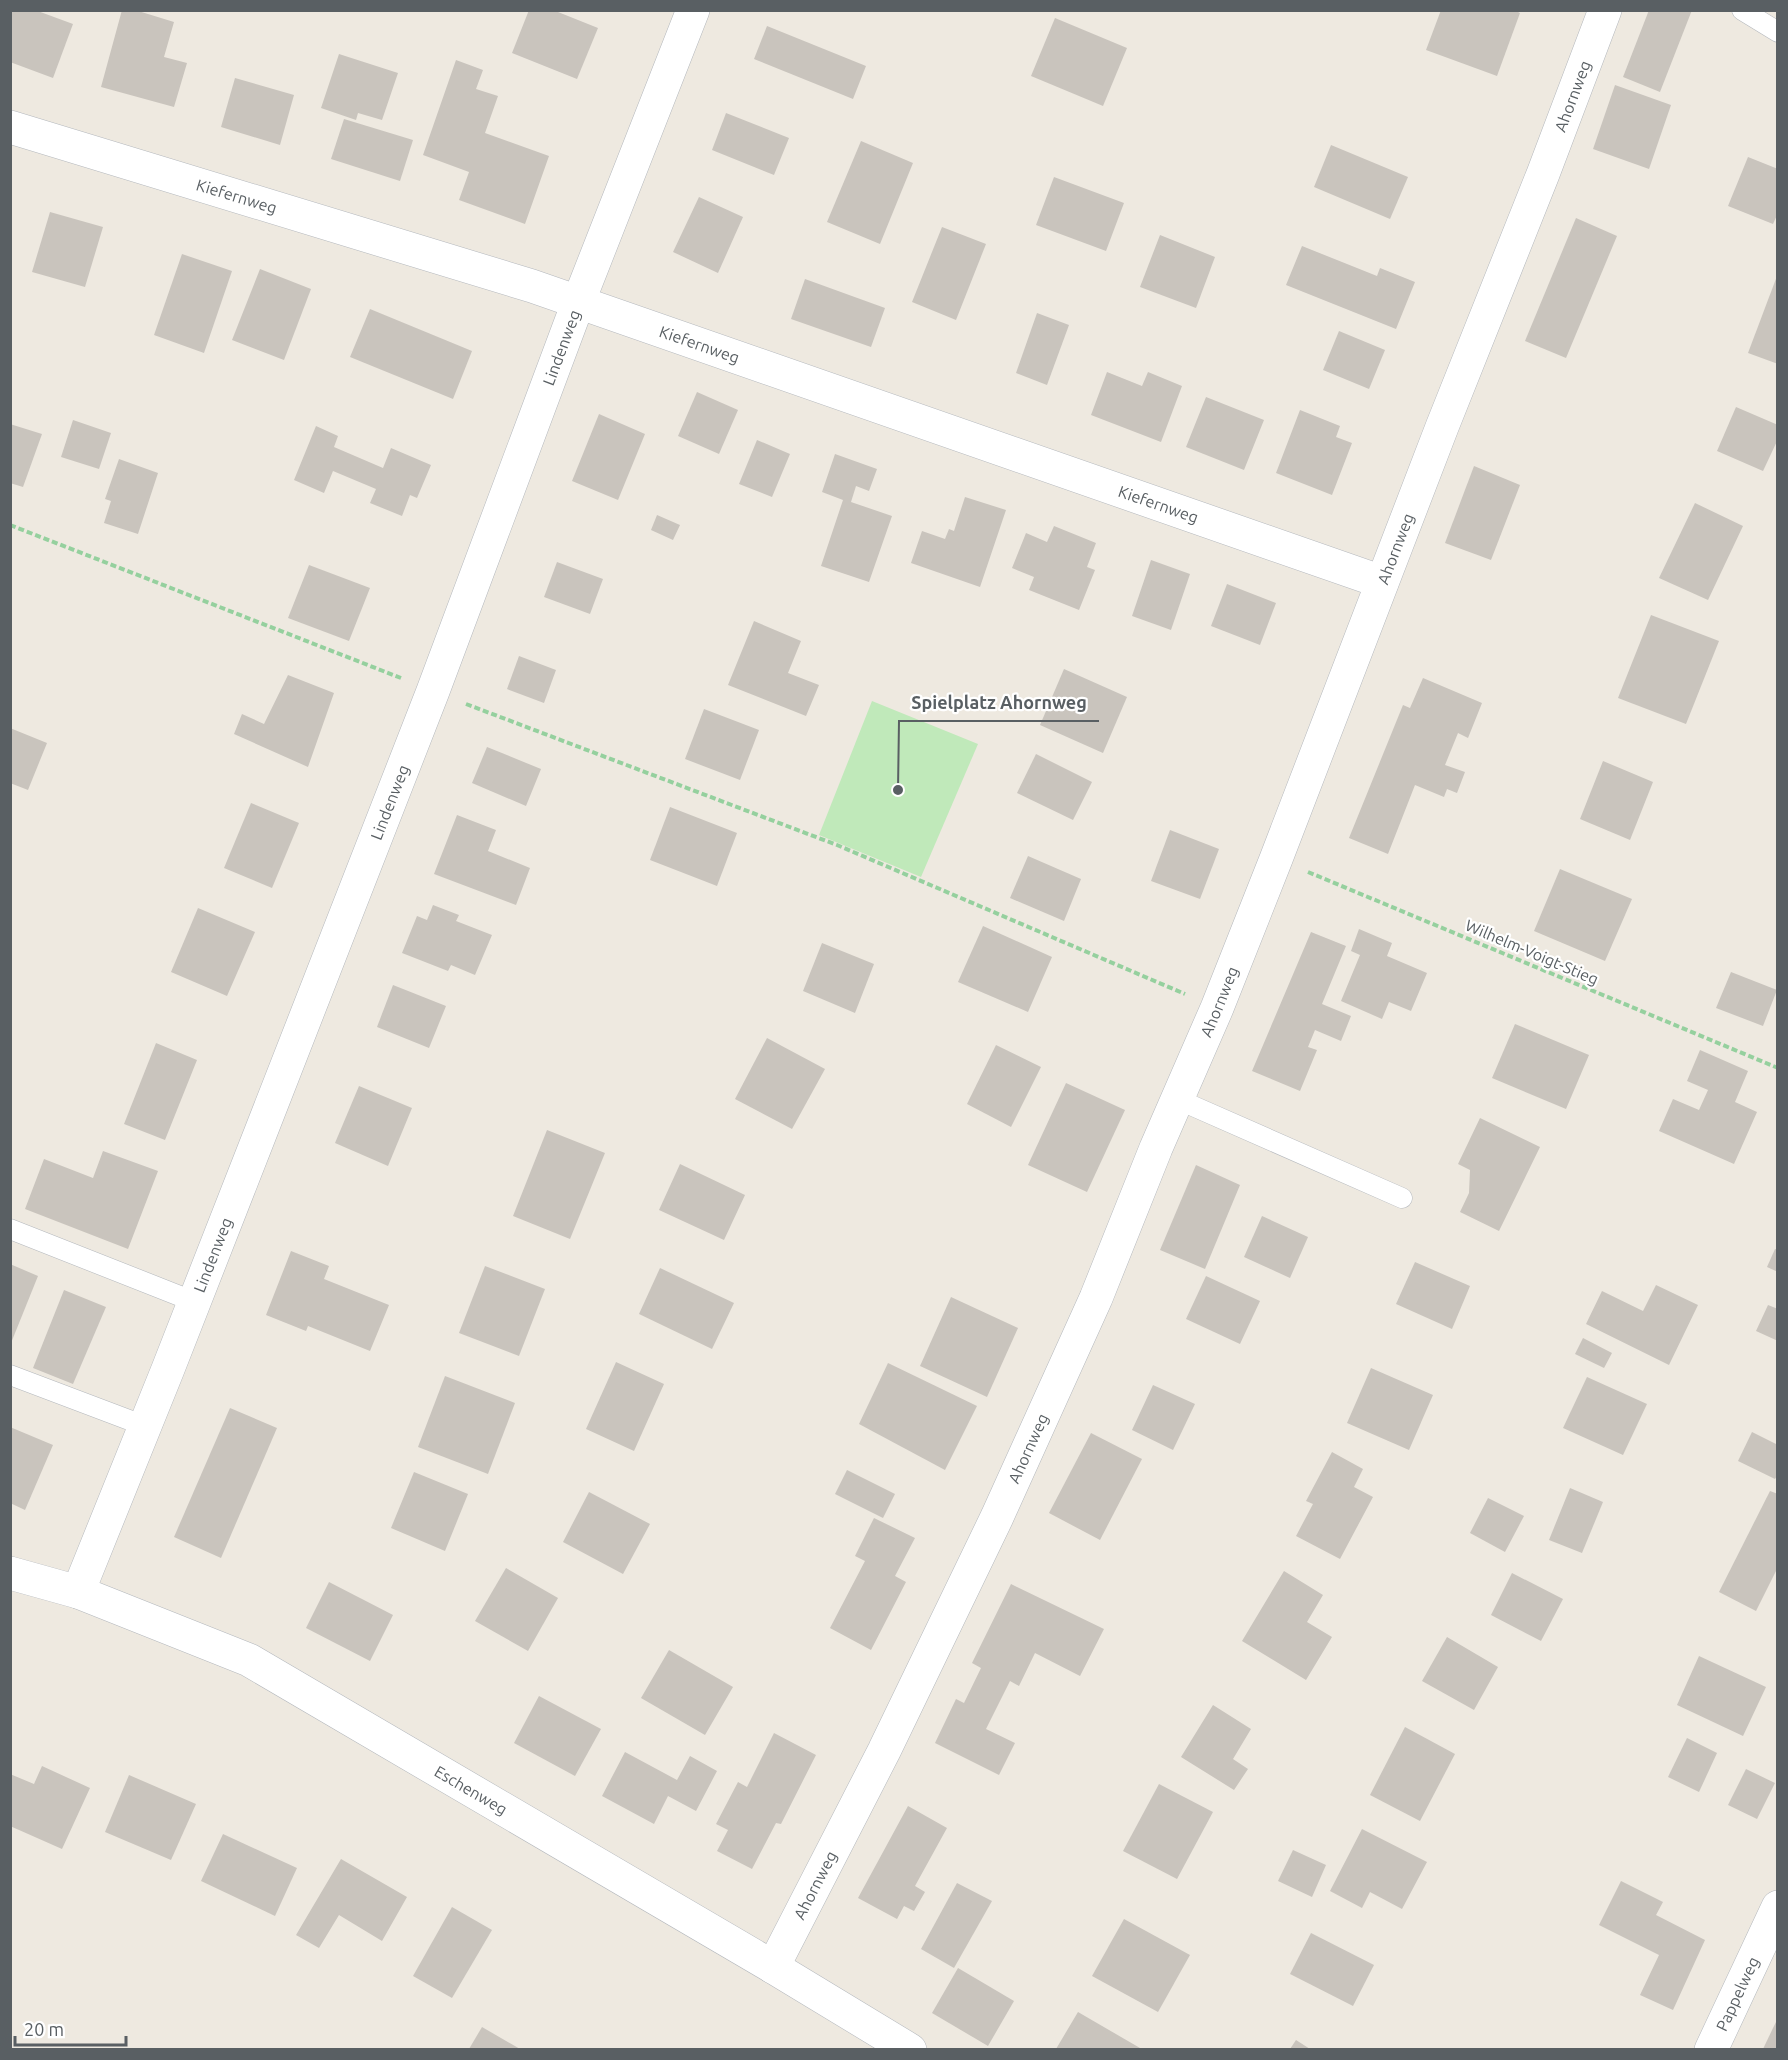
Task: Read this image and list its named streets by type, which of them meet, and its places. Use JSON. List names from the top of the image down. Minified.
{"streets":{"street":["Ahornweg","Kiefernweg","Lindenweg","Eschenweg","Pappelweg"],"path":["Wilhelm-Voigt-Stieg"]},"crossings":[["Ahornweg","Kiefernweg"],["Ahornweg","Wilhelm-Voigt-Stieg"],["Ahornweg","Eschenweg"],["Kiefernweg","Lindenweg"],["Lindenweg","Eschenweg"]],"places":["Spielplatz Ahornweg"],"scale_bar":"20 m"}
